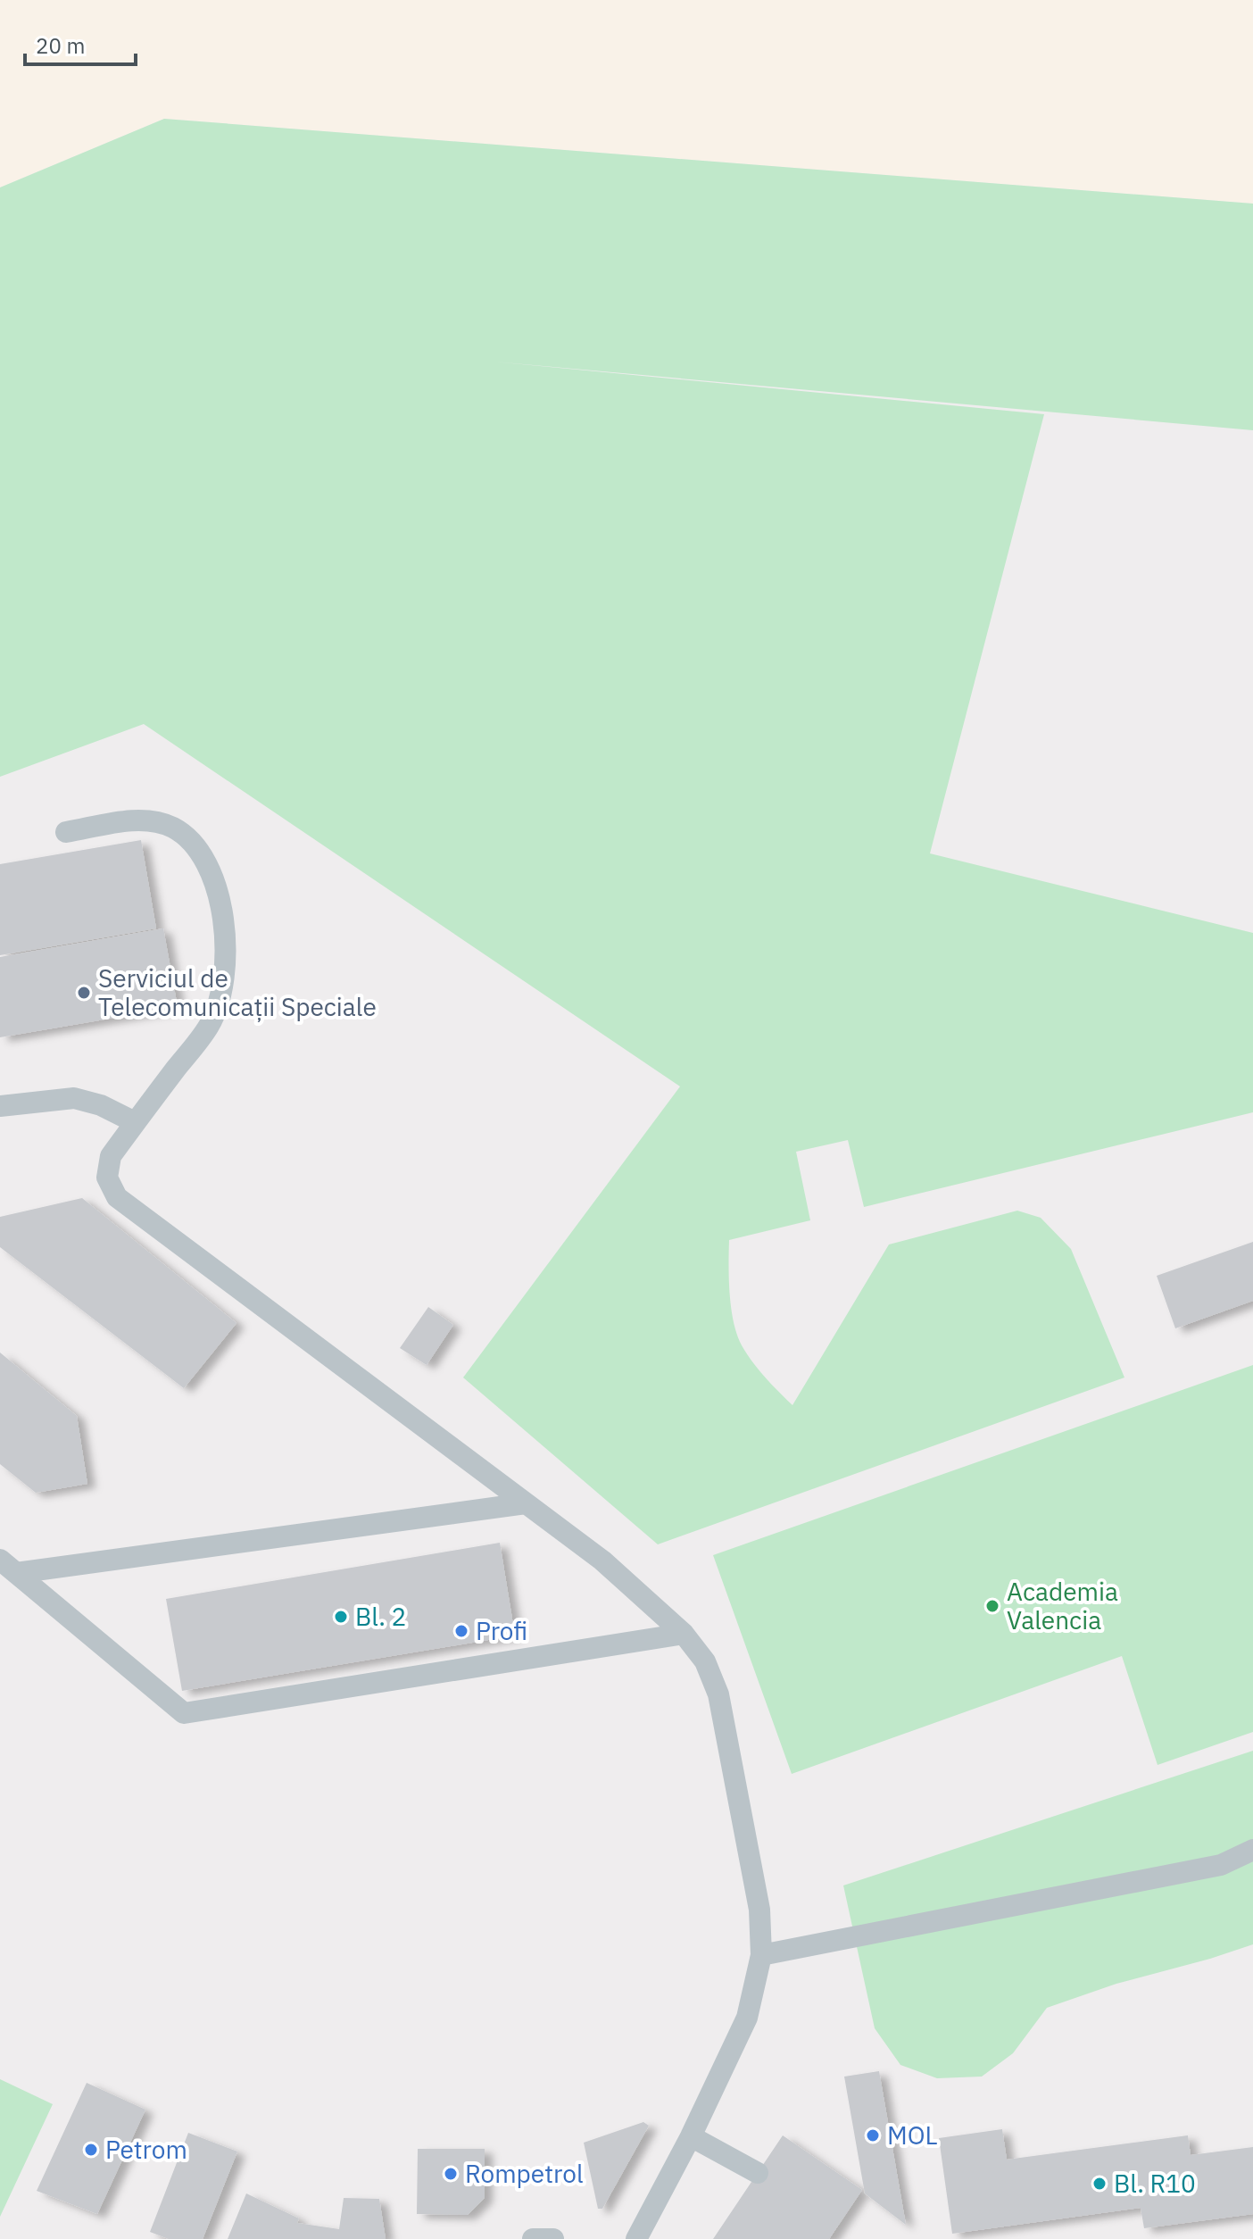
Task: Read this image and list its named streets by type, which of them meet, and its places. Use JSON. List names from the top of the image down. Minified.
{"places":["Serviciul de Telecomunicații Speciale","Academia Valencia","Bl. 2","Profi","MOL","Petrom","Rompetrol","Bl. R10"],"scale_bar":"20 m"}
